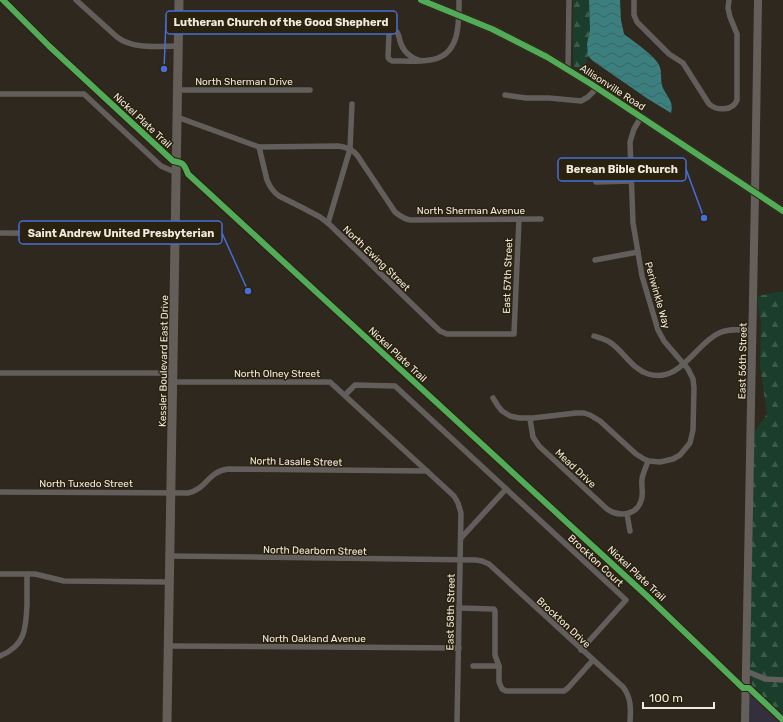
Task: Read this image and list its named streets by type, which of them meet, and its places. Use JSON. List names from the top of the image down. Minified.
{"streets":{"main road":["Kessler Boulevard East Drive"],"street":["North Sherman Drive","Allisonville Road","North Sherman Avenue","North Ewing Street","East 57th Street","Periwinkle Way","East 56th Street","North Olney Street","North Lasalle Street","Mead Drive","North Tuxedo Street","North Dearborn Street","Brockton Court","East 58th Street","Brockton Drive","North Oakland Avenue"],"cycle path":["Nickel Plate Trail"]},"crossings":[["North Sherman Drive","Kessler Boulevard East Drive"],["Allisonville Road","Periwinkle Way"],["Allisonville Road","East 56th Street"],["North Sherman Avenue","East 57th Street"],["North Ewing Street","East 57th Street"],["Kessler Boulevard East Drive","North Olney Street"],["Kessler Boulevard East Drive","North Lasalle Street"],["Kessler Boulevard East Drive","North Tuxedo Street"],["Kessler Boulevard East Drive","North Dearborn Street"],["Kessler Boulevard East Drive","North Oakland Avenue"],["North Olney Street","Brockton Court"],["North Lasalle Street","North Tuxedo Street"],["North Lasalle Street","East 58th Street"],["North Dearborn Street","East 58th Street"],["North Dearborn Street","Brockton Drive"],["Brockton Court","Brockton Drive"],["East 58th Street","Brockton Drive"],["East 58th Street","North Oakland Avenue"]],"places":["Lutheran Church of the Good Shepherd","Berean Bible Church","Saint Andrew United Presbyterian"],"scale_bar":"100 m"}
